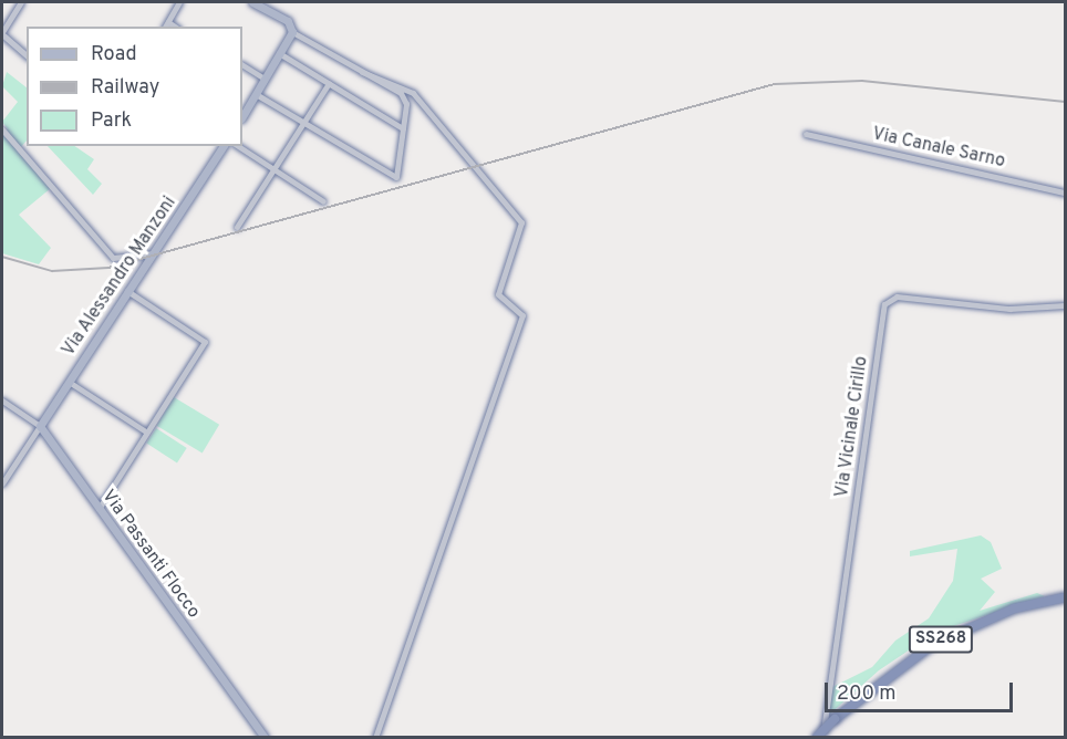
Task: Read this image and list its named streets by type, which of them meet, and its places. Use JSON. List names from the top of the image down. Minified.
{"streets":{"highway":["SS268"],"main road":["Via Alessandro Manzoni","Via Passanti Flocco"],"street":["Via Canale Sarno","Via Vicinale Cirillo"]},"crossings":[["Via Alessandro Manzoni","Via Passanti Flocco"]],"legend":["Road","Railway","Park"],"scale_bar":"200 m"}
